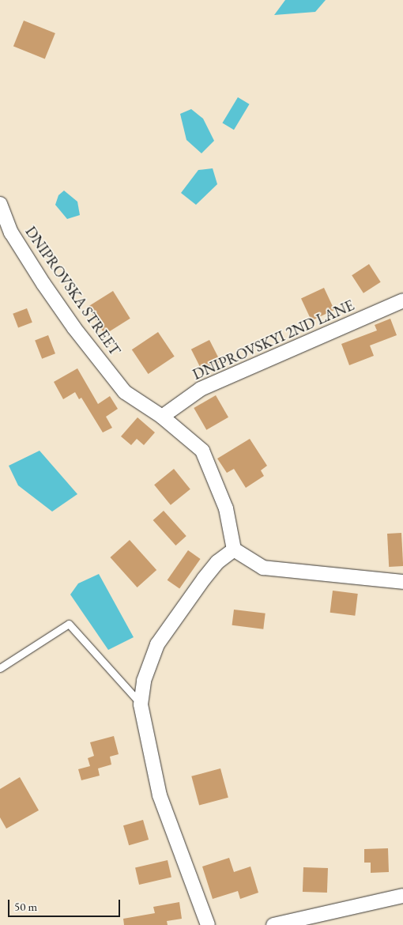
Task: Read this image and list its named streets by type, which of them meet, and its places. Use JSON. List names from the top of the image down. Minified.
{"streets":{"street":["DNIPROVSKA STREET","DNIPROVSKYI 2ND LANE"]},"crossings":[["DNIPROVSKA STREET","DNIPROVSKYI 2ND LANE"]],"scale_bar":"50 m"}
